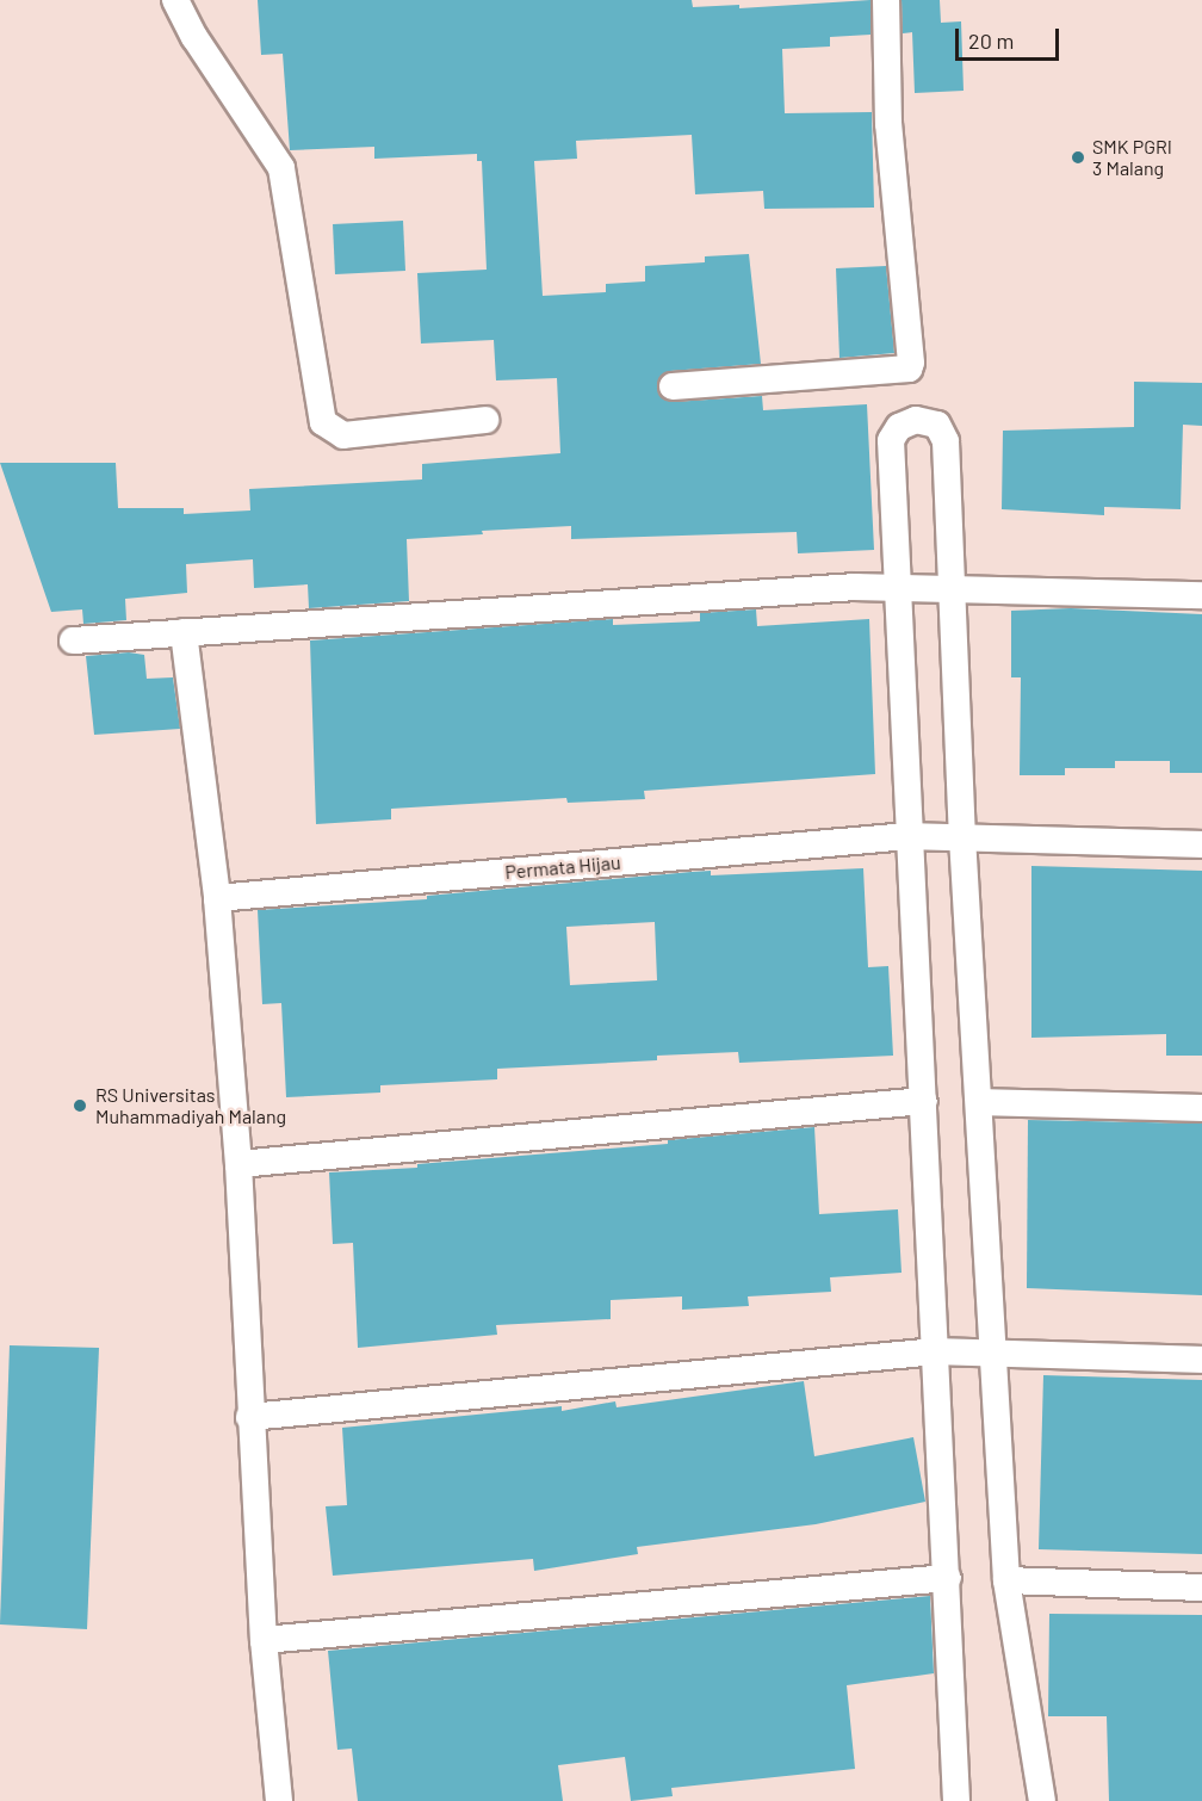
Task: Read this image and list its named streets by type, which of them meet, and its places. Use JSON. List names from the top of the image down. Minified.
{"streets":{"street":["Permata Hijau"]},"places":["SMK PGRI 3 Malang","RS Universitas Muhammadiyah Malang"],"scale_bar":"20 m"}
